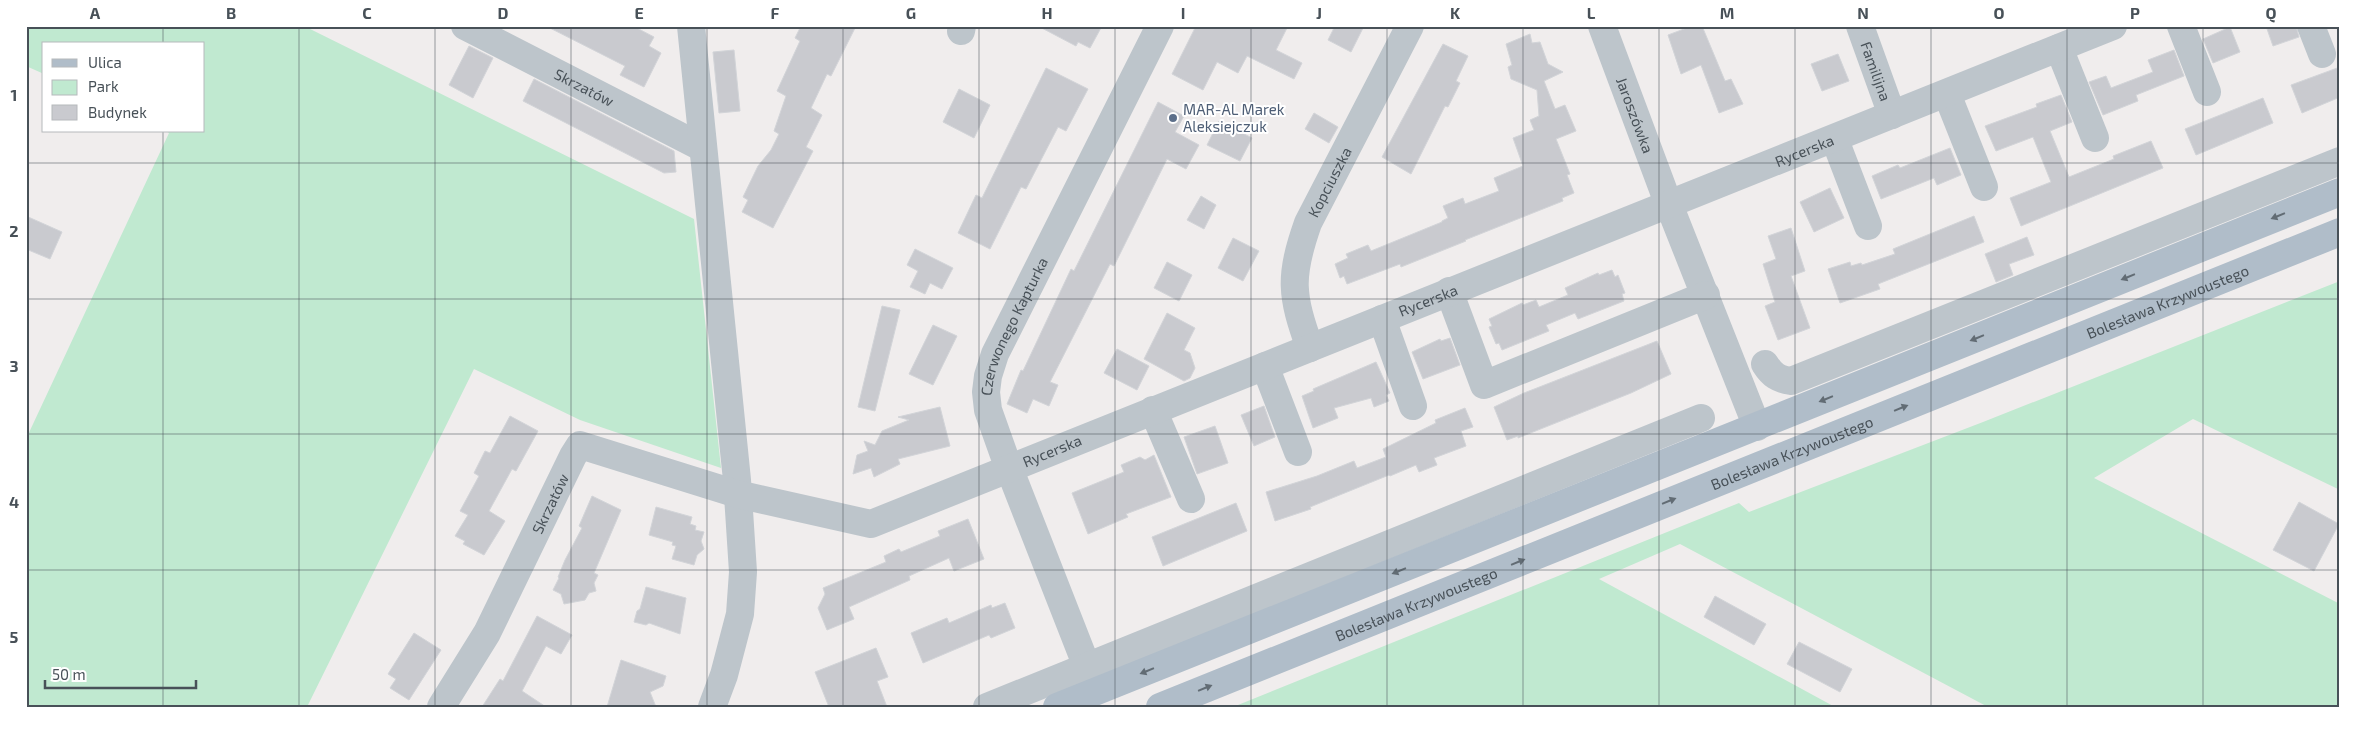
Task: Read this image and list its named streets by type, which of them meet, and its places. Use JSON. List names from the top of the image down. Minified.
{"streets":{"main road":["Bolesława Krzywoustego"],"street":["Familijna","Skrzatów","Jaroszówka","Rycerska","Kopciuszka","Czerwonego Kapturka"]},"crossings":[["Familijna","Rycerska"],["Skrzatów","Rycerska"],["Jaroszówka","Rycerska"],["Rycerska","Kopciuszka"],["Rycerska","Czerwonego Kapturka"]],"places":["MAR-AL Marek Aleksiejczuk"],"legend":["Ulica","Park","Budynek"],"scale_bar":"50 m","grid":{"columns":["A","B","C","D","E","F","G","H","I","J","K","L","M","N","O","P","Q"],"rows":["1","2","3","4","5"]}}
